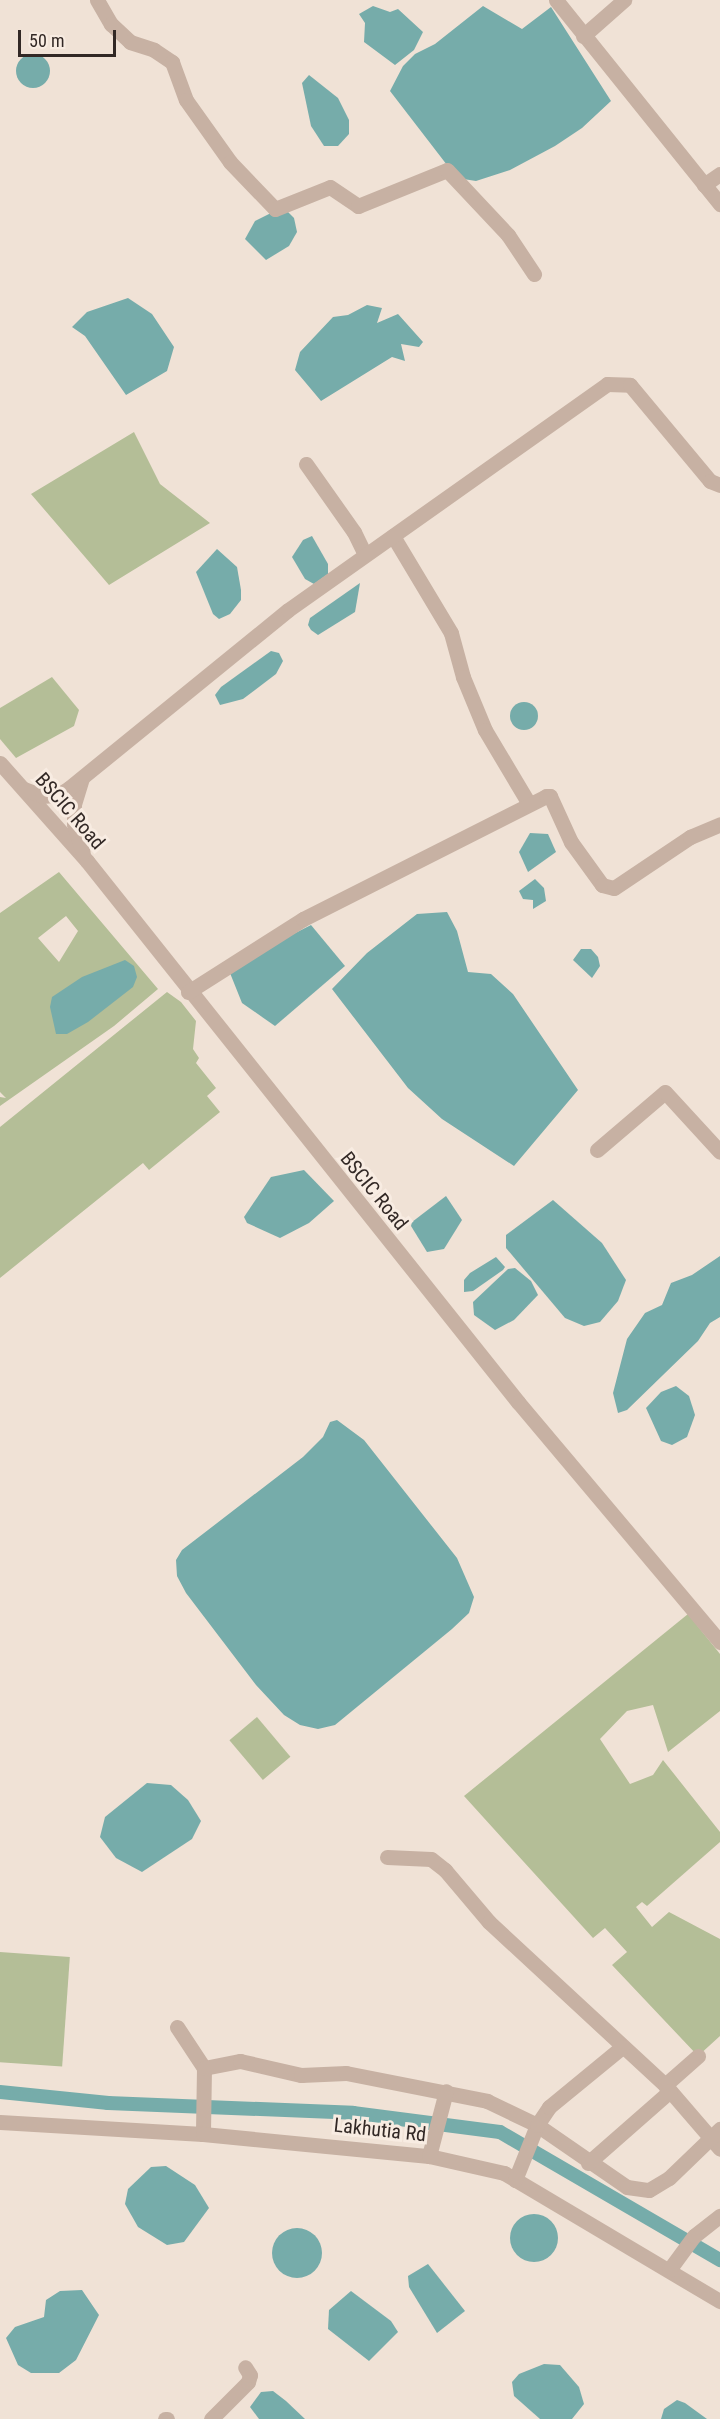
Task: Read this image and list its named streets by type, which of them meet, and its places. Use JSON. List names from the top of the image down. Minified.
{"streets":{"street":["BSCIC Road","Lakhutia Rd"]},"scale_bar":"50 m"}
